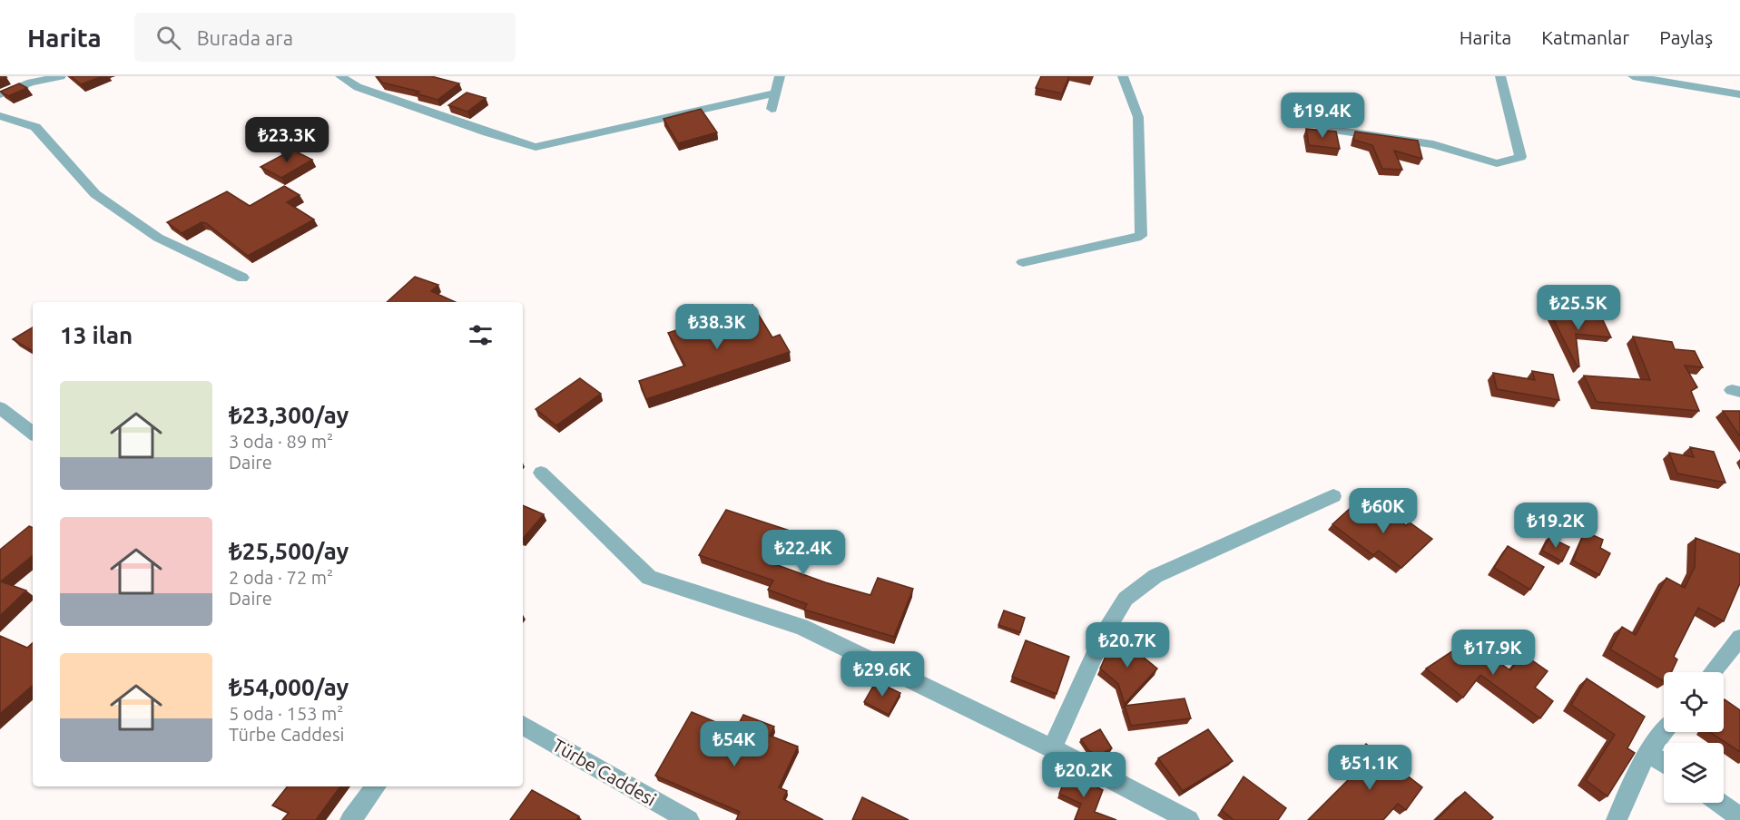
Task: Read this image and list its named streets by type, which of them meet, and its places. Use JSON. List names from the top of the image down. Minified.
{"streets":{"street":["Türbe Caddesi"]},"page":{"header":"Harita","search":"Burada ara","nav":["Harita","Katmanlar","Paylaş"],"price":["₺19.4K","₺23.3K","₺25.5K","₺38.3K","₺60K","₺19.2K","₺22.4K","₺20.7K","₺17.9K","₺29.6K","₺54K","₺51.1K","₺20.2K"],"heading":"13 ilan","list":[{"name":"₺23,300/ay","note":"3 oda · 89 m² · Daire"},{"name":"₺25,500/ay","note":"2 oda · 72 m² · Daire"},{"name":"₺54,000/ay","note":"5 oda · 153 m² · Türbe Caddesi"}]}}
